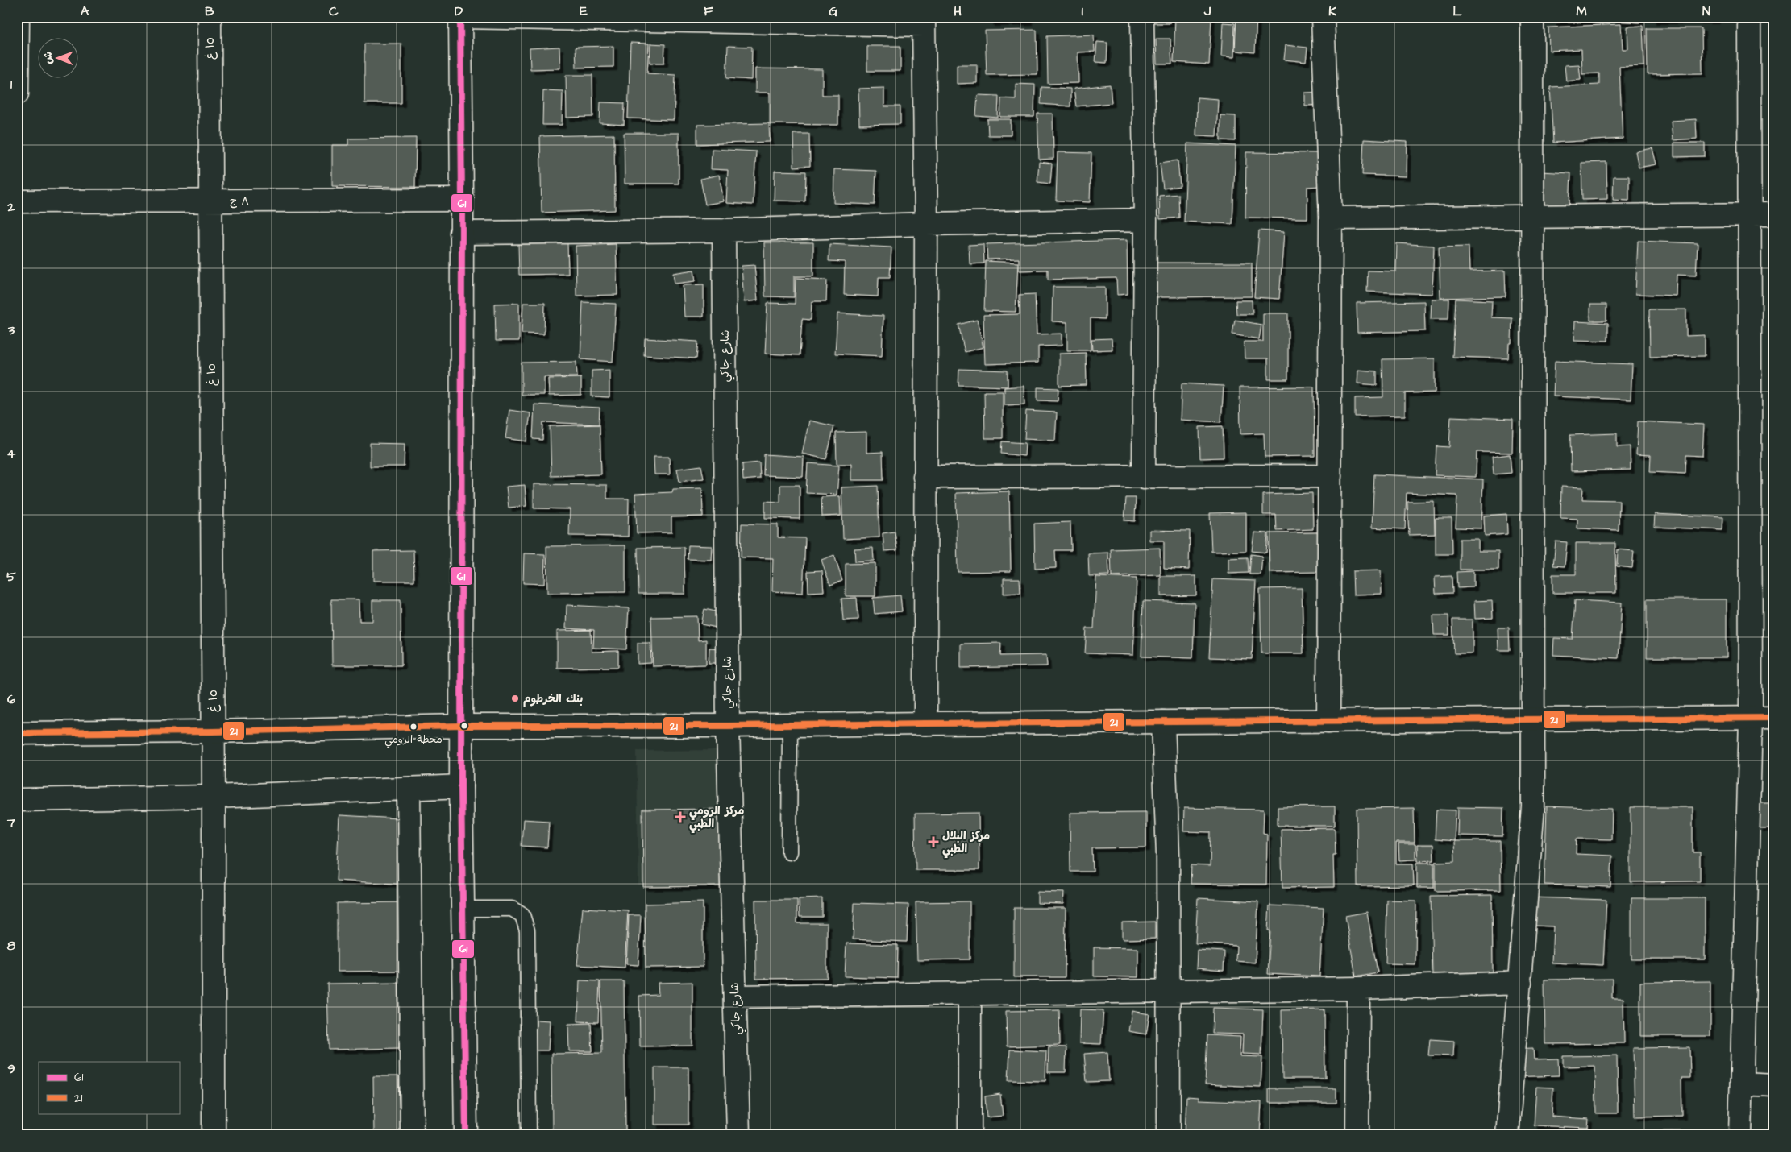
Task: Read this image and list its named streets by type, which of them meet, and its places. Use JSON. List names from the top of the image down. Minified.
{"streets":{"street":["١٥ غ","٨ ج","شارع جاكي"]},"crossings":[["١٥ غ","٨ ج"]],"places":{"other":["بنك الخرطوم","محطة الرومي"],"health":["مركز الرومي الطبي","مركز البلال الطبي"]},"lines":["transit line 61","transit line 21"],"legend":["61","21"],"north":"left","grid":{"columns":["A","B","C","D","E","F","G","H","I","J","K","L","M","N"],"rows":["1","2","3","4","5","6","7","8","9"]}}
